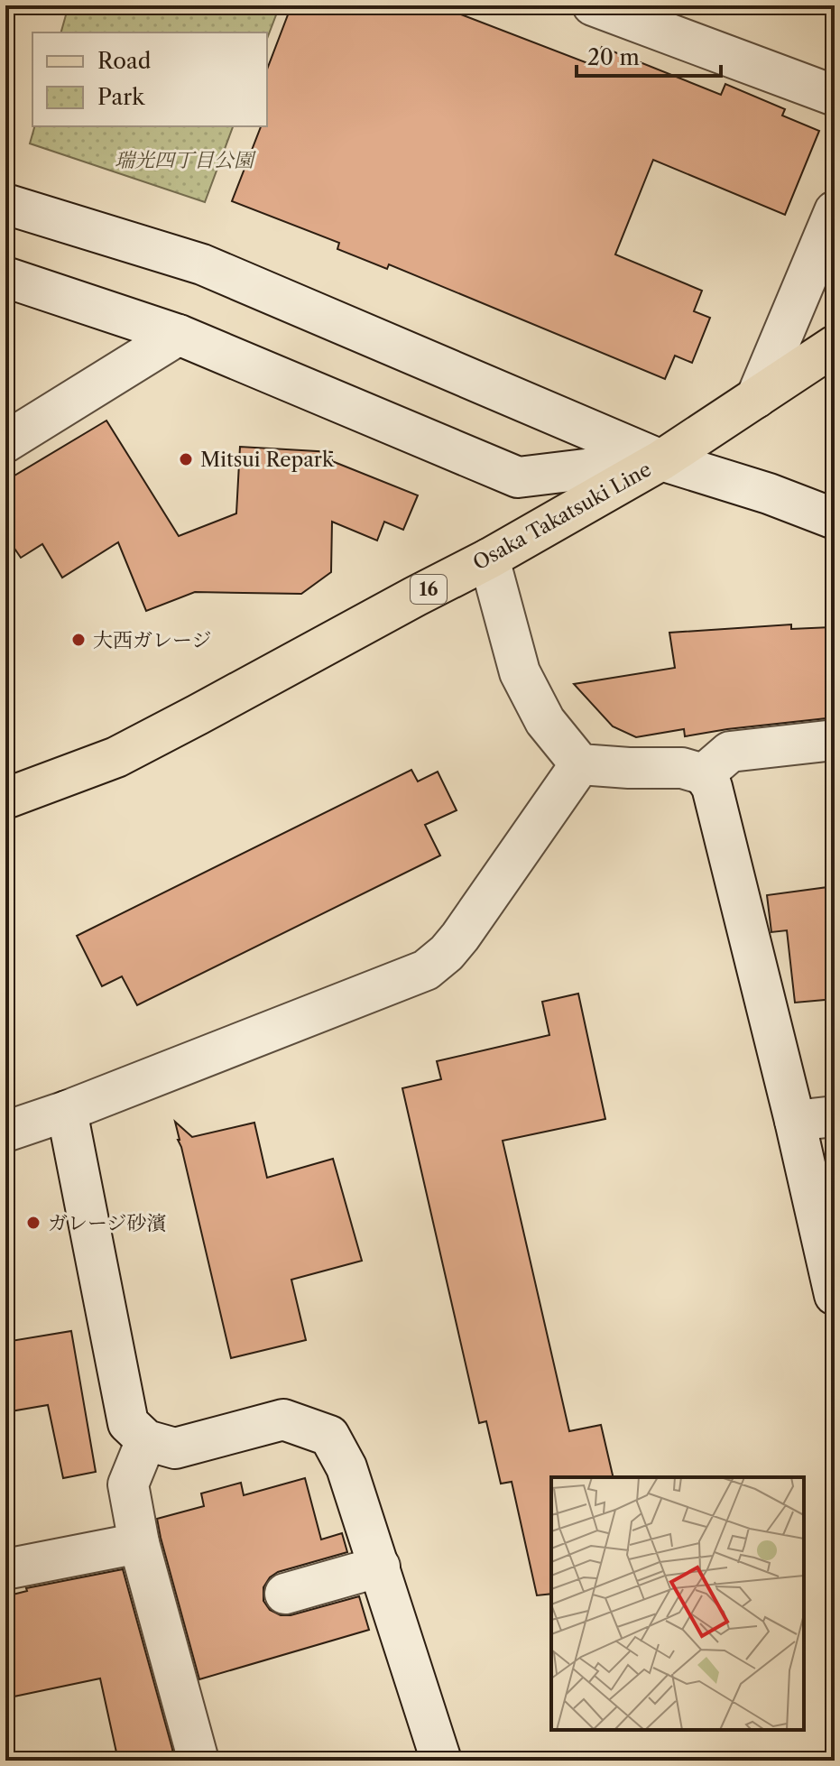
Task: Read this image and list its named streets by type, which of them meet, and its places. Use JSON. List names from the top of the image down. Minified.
{"streets":{"main road":["Osaka Takatsuki Line","16"]},"parks":["瑞光四丁目公園"],"places":["Mitsui Repark","大西ガレージ","ガレージ砂濱"],"legend":["Road","Park"],"scale_bar":"20 m"}
